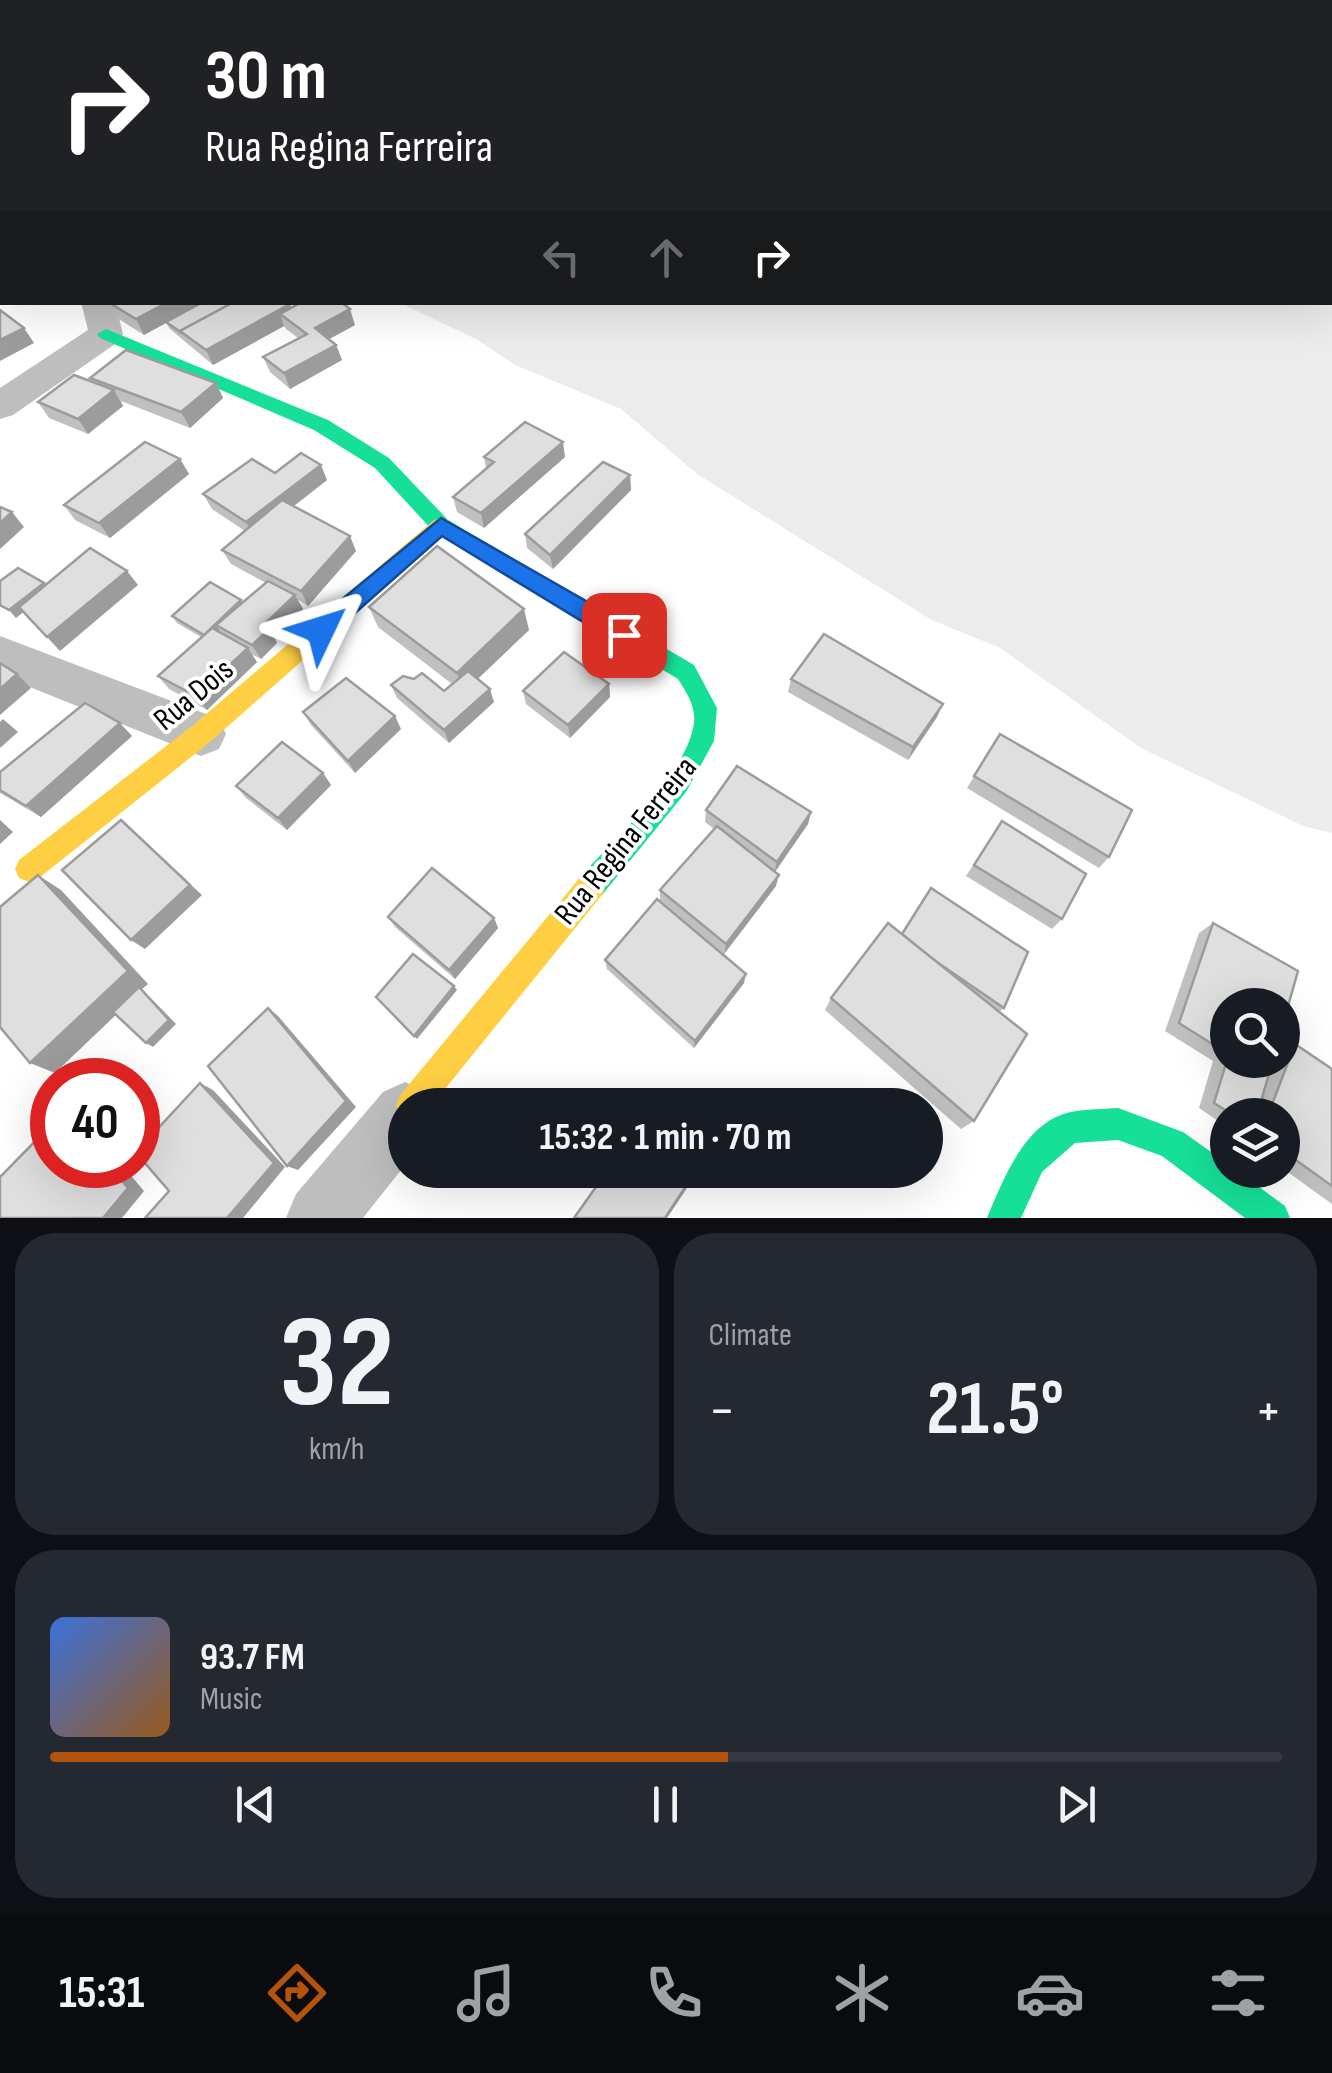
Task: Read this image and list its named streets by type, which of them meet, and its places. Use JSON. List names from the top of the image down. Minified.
{"streets":{"street":["Rua Dois","Rua Regina Ferreira"]},"crossings":[["Rua Dois","Rua Regina Ferreira"]],"page":{"turn":["30 m","Rua Regina Ferreira"],"limit":"40","trip":"15:32 · 1 min · 70 m","tile":[["32","km/h"],"Climate"],"heat":["−","21.5°","+"],"song":["93.7 FM","Music"],"tabs":"15:31"}}
